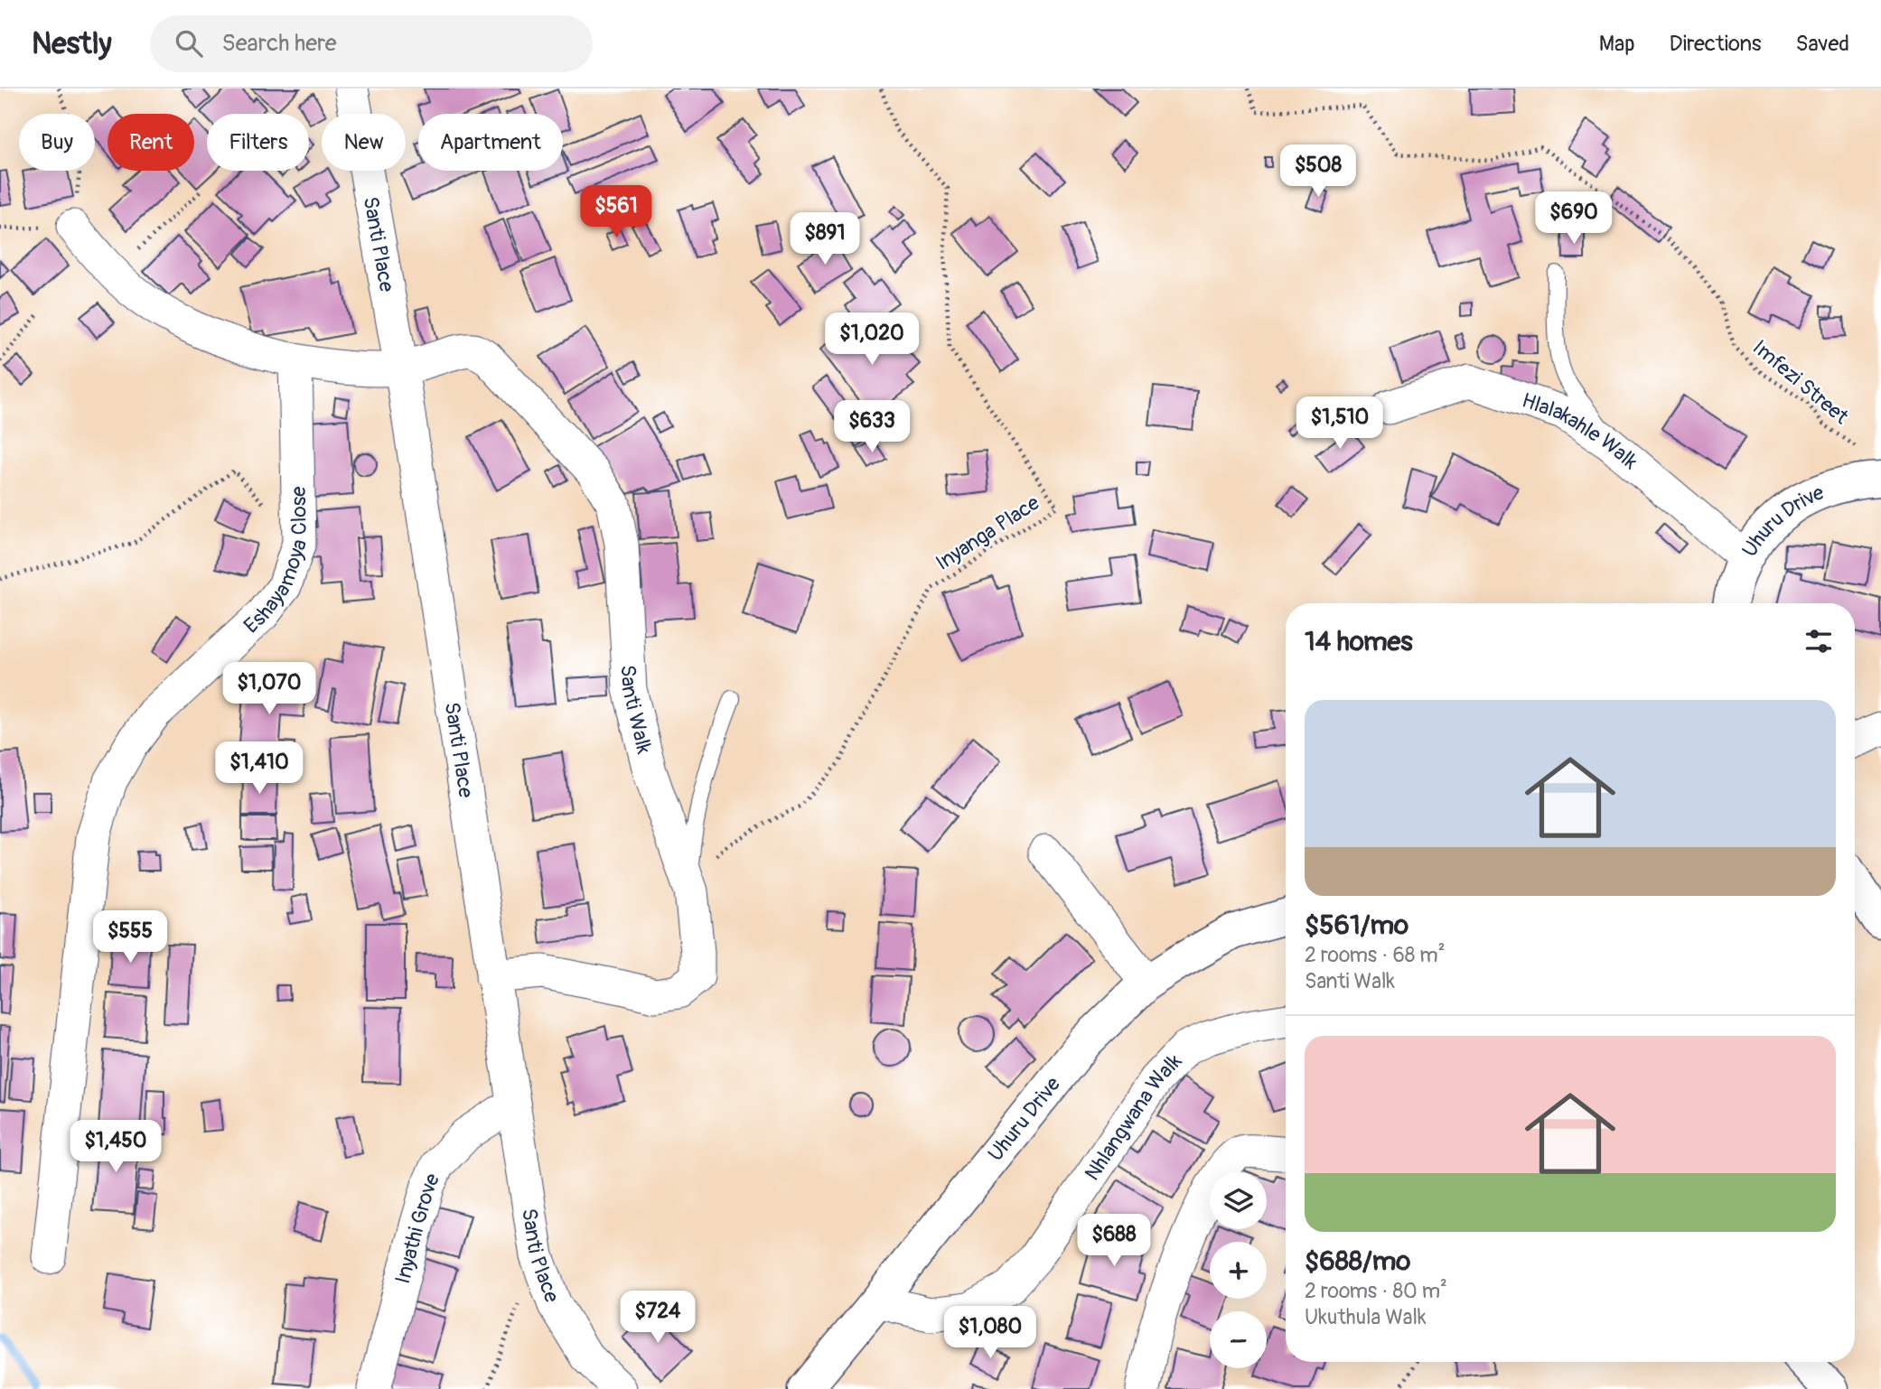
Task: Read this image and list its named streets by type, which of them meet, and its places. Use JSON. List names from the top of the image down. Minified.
{"streets":{"street":["Santi Place","Hlalakahle Walk","Uhuru Drive","Eshayamoya Close","Santi Walk","Nhlangwana Walk","Inyathi Grove"],"path":["Imfezi Street","Inyanga Place"]},"crossings":[["Santi Place","Santi Walk"],["Santi Place","Inyathi Grove"],["Imfezi Street","Uhuru Drive"],["Hlalakahle Walk","Uhuru Drive"],["Uhuru Drive","Nhlangwana Walk"],["Inyanga Place","Santi Walk"],["Eshayamoya Close","Santi Walk"]],"page":{"header":"Nestly","search":"Search here","nav":["Map","Directions","Saved"],"chip":["Buy","Rent","Filters","New","Apartment"],"price":["$508","$561","$690","$891","$1,020","$1,510","$633","$1,070","$1,410","$555","$1,450","$688","$724","$1,080"],"heading":"14 homes","list":[{"name":"$561/mo","note":"2 rooms · 68 m² · Santi Walk"},{"name":"$688/mo","note":"2 rooms · 80 m² · Ukuthula Walk"}],"map_buttons":["+","−"]}}
